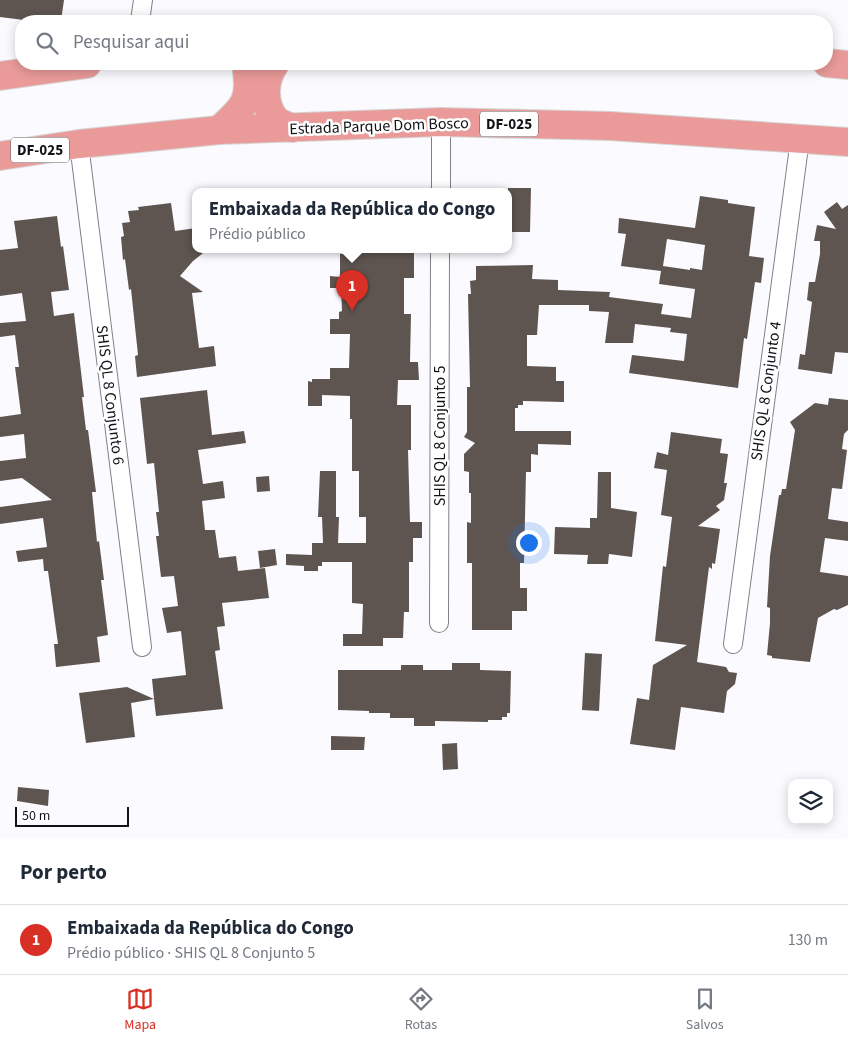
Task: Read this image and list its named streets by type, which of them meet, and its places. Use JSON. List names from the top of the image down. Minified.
{"streets":{"main road":["DF-025","Estrada Parque Dom Bosco"],"street":["SHIS QL 8 Conjunto 4","SHIS QL 8 Conjunto 6","SHIS QL 8 Conjunto 5"]},"crossings":[["Estrada Parque Dom Bosco","SHIS QL 8 Conjunto 4"],["Estrada Parque Dom Bosco","SHIS QL 8 Conjunto 6"]],"scale_bar":"50 m","page":{"search":"Pesquisar aqui","popup":["Embaixada da República do Congo","Prédio público"],"pins":"1","scale":"50 m","heading":"Por perto","list":[{"mark":"1","name":"Embaixada da República do Congo","note":"Prédio público · SHIS QL 8 Conjunto 5","value":"130 m"}],"nav":["Mapa","Rotas","Salvos"]}}
